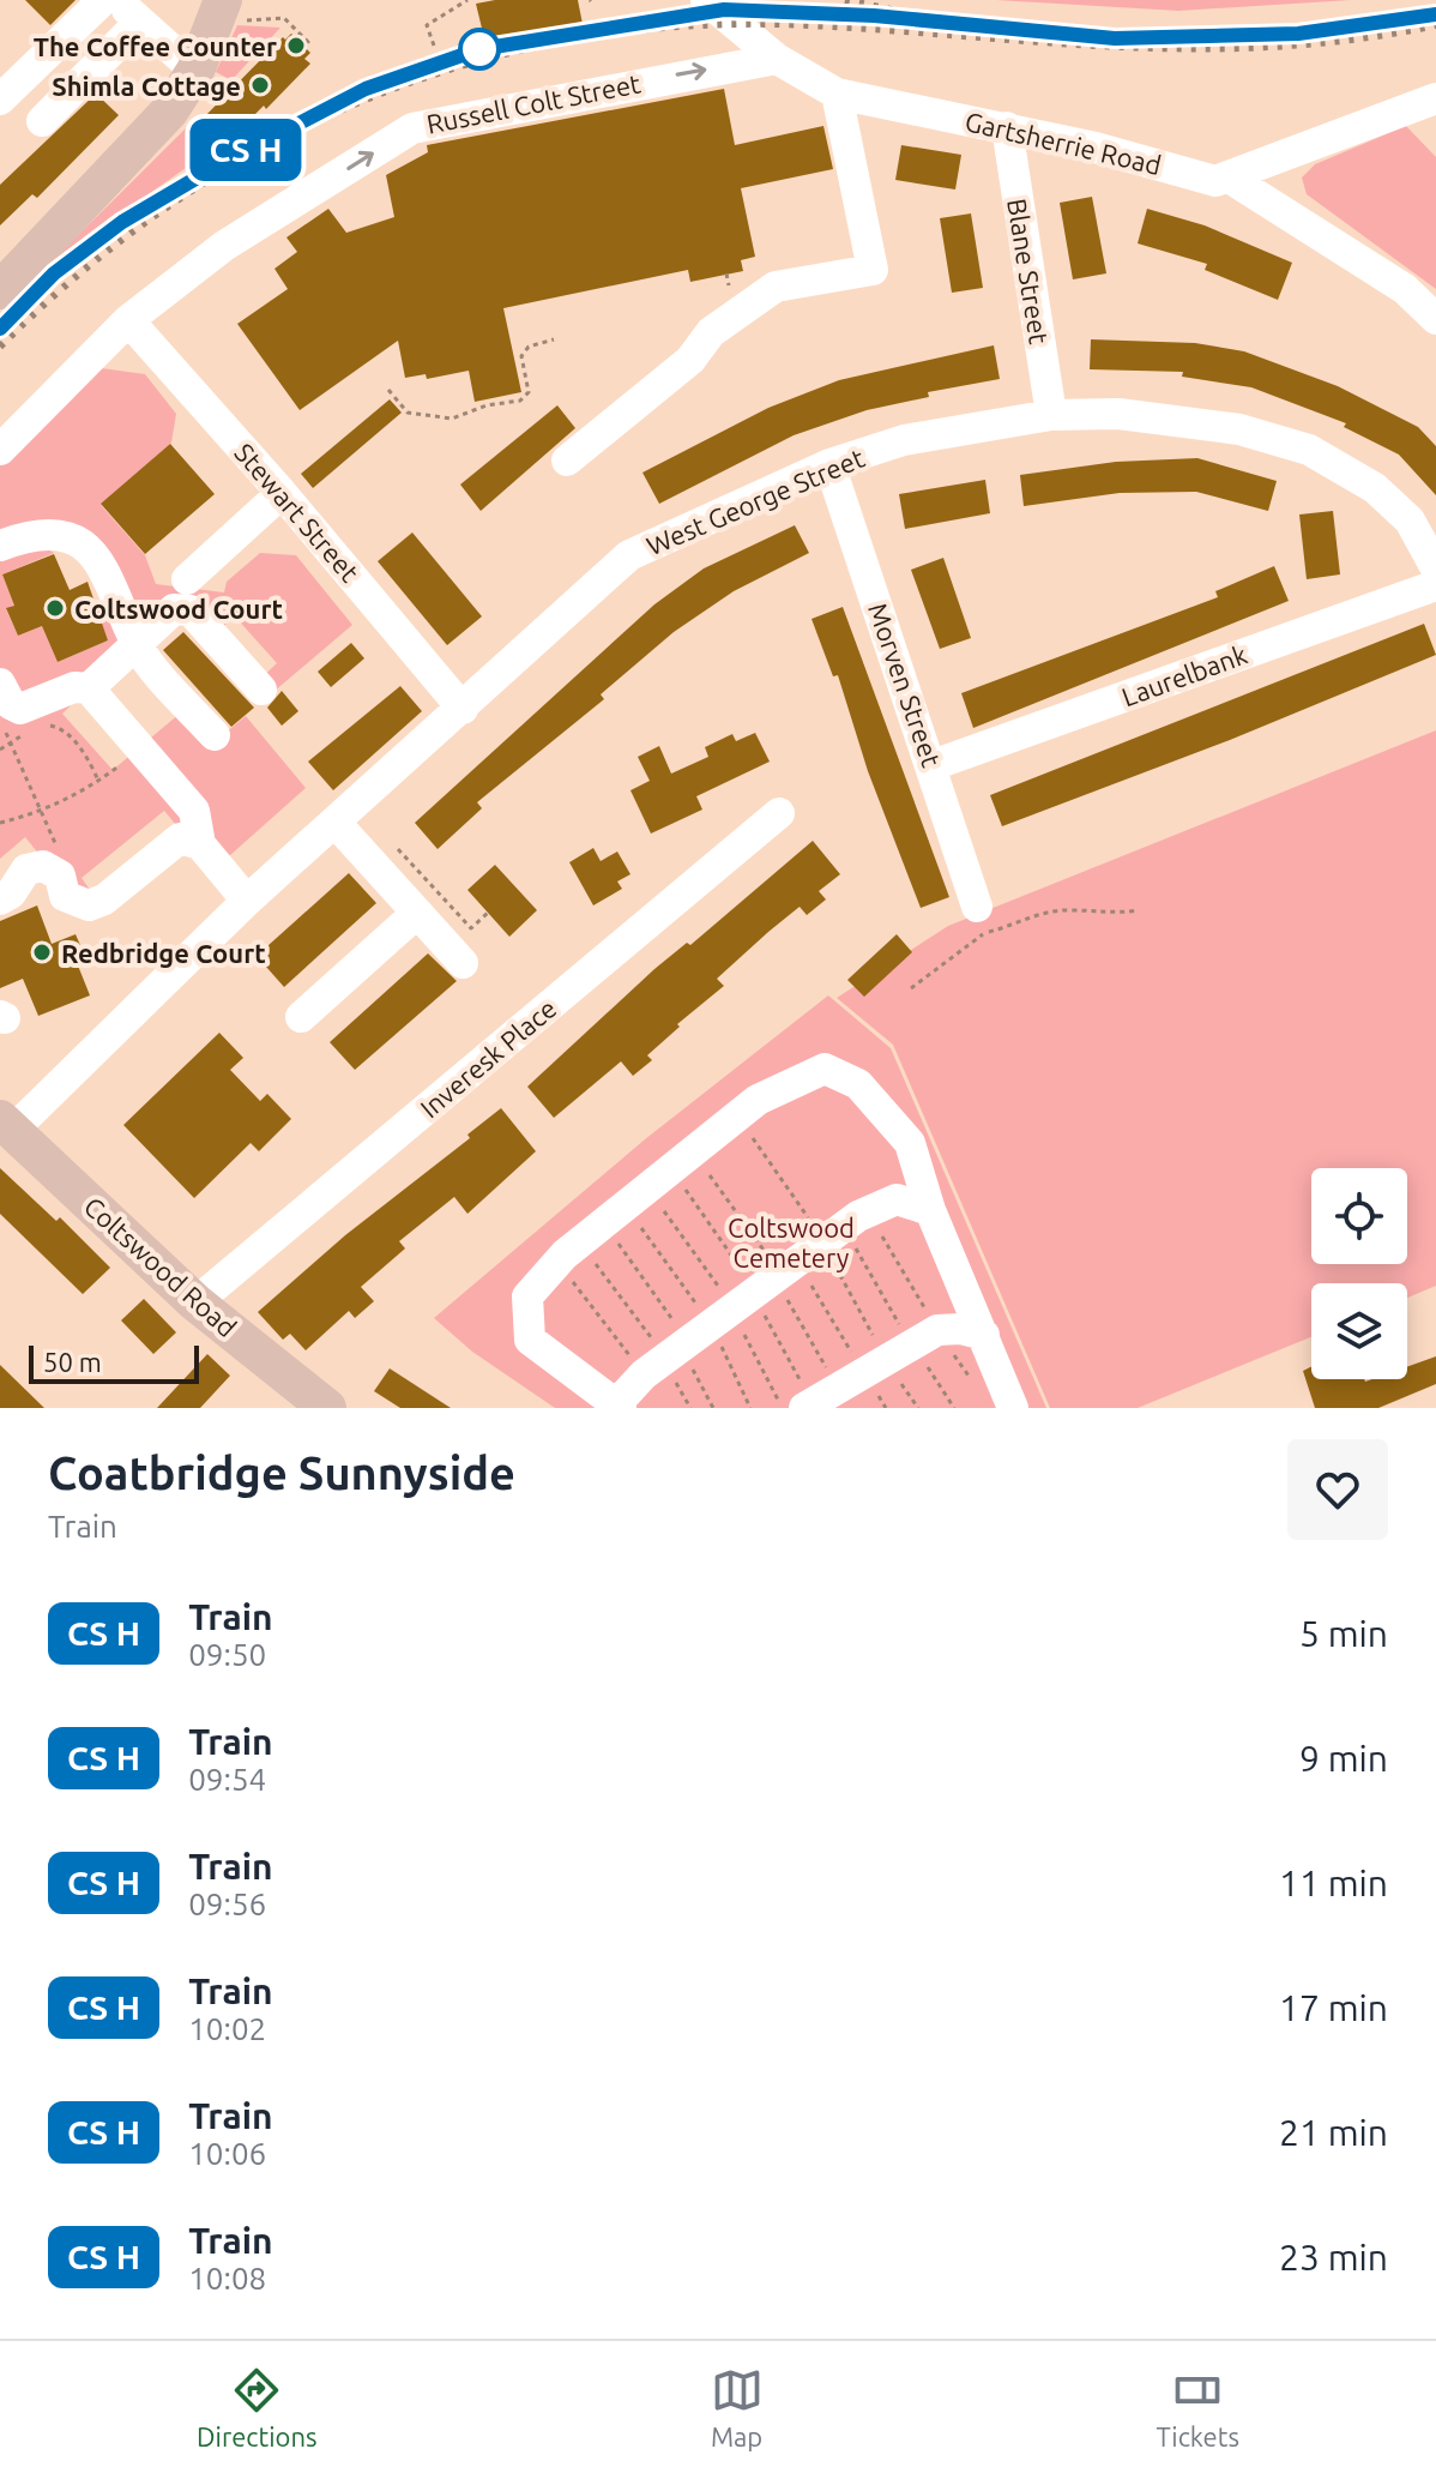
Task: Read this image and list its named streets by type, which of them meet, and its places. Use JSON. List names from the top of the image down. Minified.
{"streets":{"main road":["Coltswood Road"],"street":["Russell Colt Street","Gartsherrie Road","Blane Street","West George Street","Stewart Street","Laurelbank","Morven Street","Inveresk Place"]},"crossings":[["Russell Colt Street","Gartsherrie Road"],["Russell Colt Street","Stewart Street"],["Gartsherrie Road","Blane Street"],["Blane Street","West George Street"],["West George Street","Stewart Street"],["West George Street","Morven Street"],["West George Street","Coltswood Road"],["Laurelbank","Morven Street"],["Inveresk Place","Coltswood Road"]],"parks":["Coltswood Cemetery"],"places":["The Coffee Counter","Shimla Cottage","Coltswood Court","Redbridge Court"],"scale_bar":"50 m","page":{"on_map":"CS H","scale":"50 m","heading":["Coatbridge Sunnyside","Train"],"list":[{"mark":"CS H","name":"Train","note":"09:50","value":"5 min"},{"mark":"CS H","name":"Train","note":"09:54","value":"9 min"},{"mark":"CS H","name":"Train","note":"09:56","value":"11 min"},{"mark":"CS H","name":"Train","note":"10:02","value":"17 min"},{"mark":"CS H","name":"Train","note":"10:06","value":"21 min"},{"mark":"CS H","name":"Train","note":"10:08","value":"23 min"}],"tabs":["Directions","Map","Tickets"]}}
